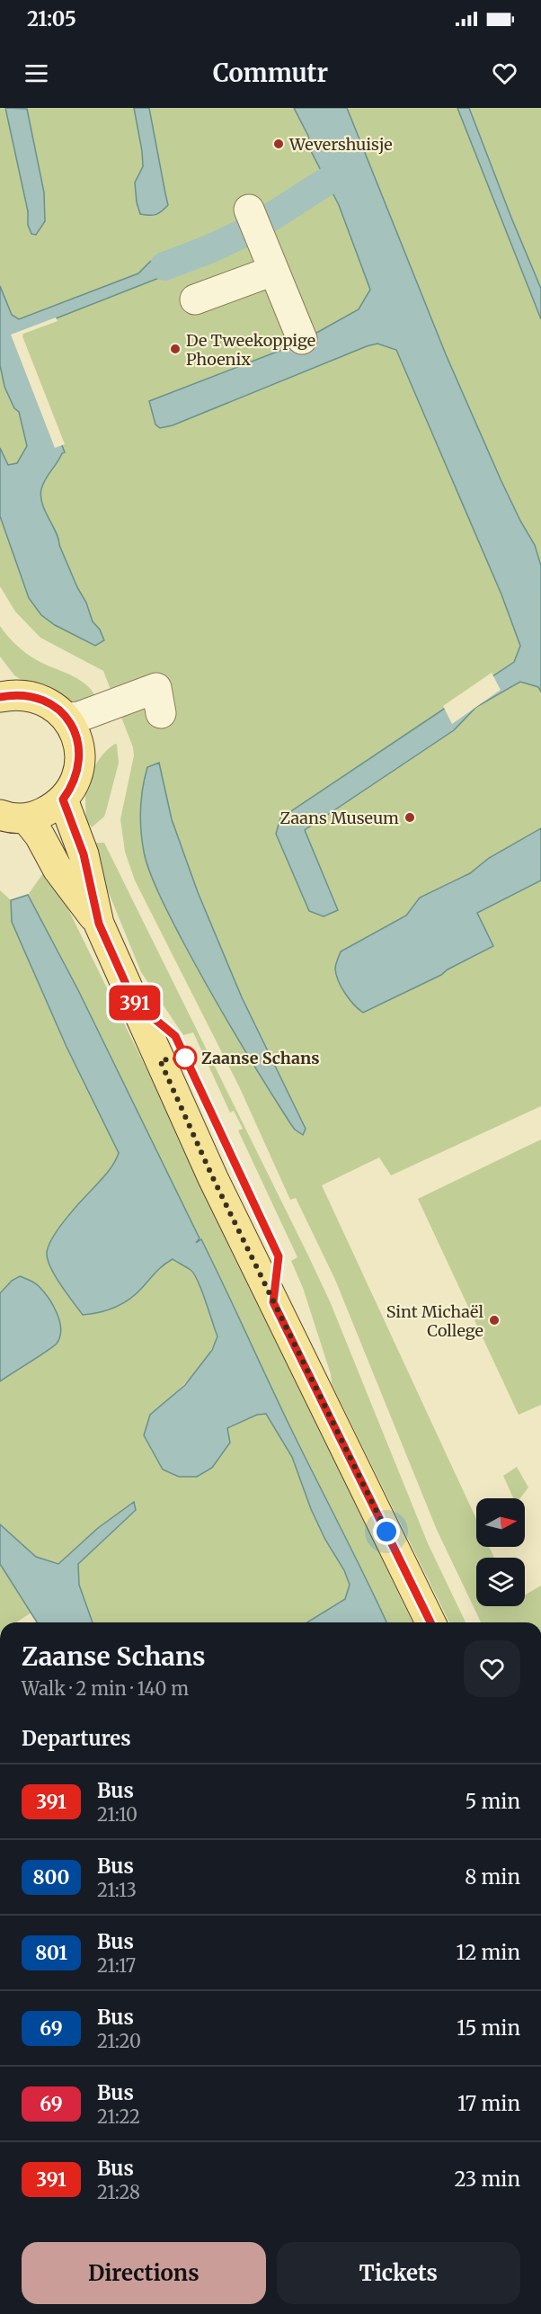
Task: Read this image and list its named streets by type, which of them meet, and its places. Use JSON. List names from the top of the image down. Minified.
{"places":["Wevershuisje","De Tweekoppige Phoenix","Zaans Museum","Zaanse Schans","Sint Michaël College"],"lines":["bus line 391"],"north":"right","page":{"status":"21:05","header":"Commutr","on_map":"391","heading":[["Zaanse Schans","Walk · 2 min · 140 m"],"Departures"],"list":[{"mark":"391","name":"Bus","note":"21:10","value":"5 min"},{"mark":"800","name":"Bus","note":"21:13","value":"8 min"},{"mark":"801","name":"Bus","note":"21:17","value":"12 min"},{"mark":"69","name":"Bus","note":"21:20","value":"15 min"},{"mark":"69","name":"Bus","note":"21:22","value":"17 min"},{"mark":"391","name":"Bus","note":"21:28","value":"23 min"}],"buttons":["Directions","Tickets"]}}
